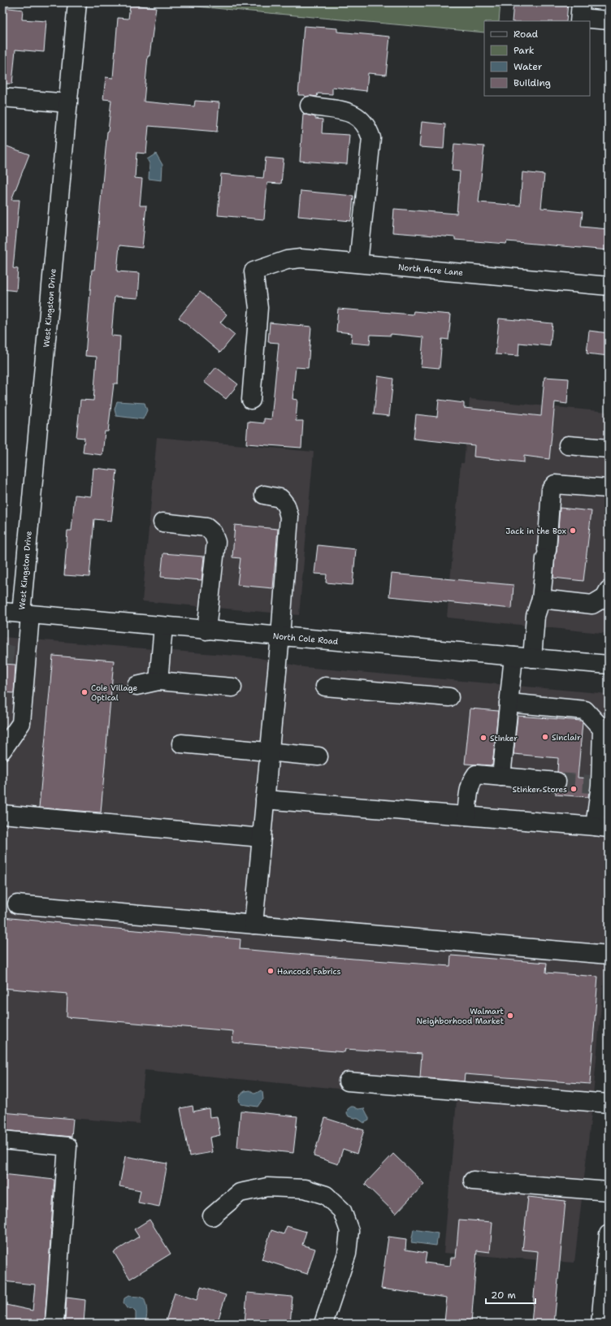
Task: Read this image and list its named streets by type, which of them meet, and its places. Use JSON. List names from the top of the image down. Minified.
{"streets":{"street":["North Acre Lane","West Kingston Drive","North Cole Road"]},"crossings":[["West Kingston Drive","North Cole Road"]],"places":["Jack in the Box","Cole Village Optical","Sinclair","Stinker","Stinker Stores","Hancock Fabrics","Walmart Neighborhood Market"],"legend":["Road","Park","Water","Building"],"scale_bar":"20 m"}
